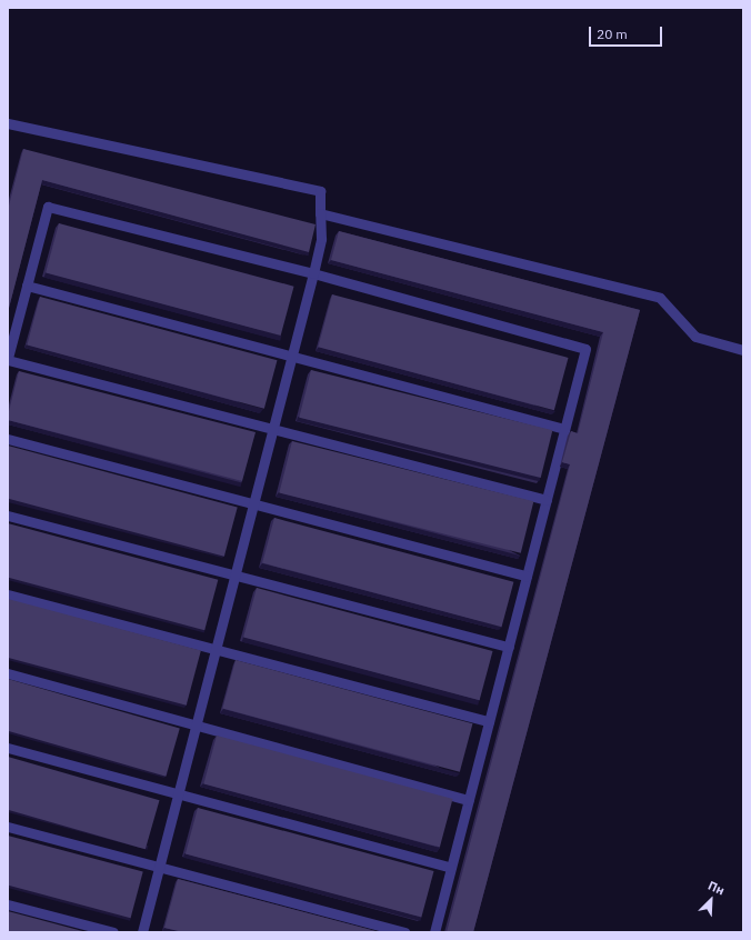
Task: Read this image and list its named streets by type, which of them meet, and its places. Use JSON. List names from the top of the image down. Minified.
{"scale_bar":"20 m","north":"top right"}
